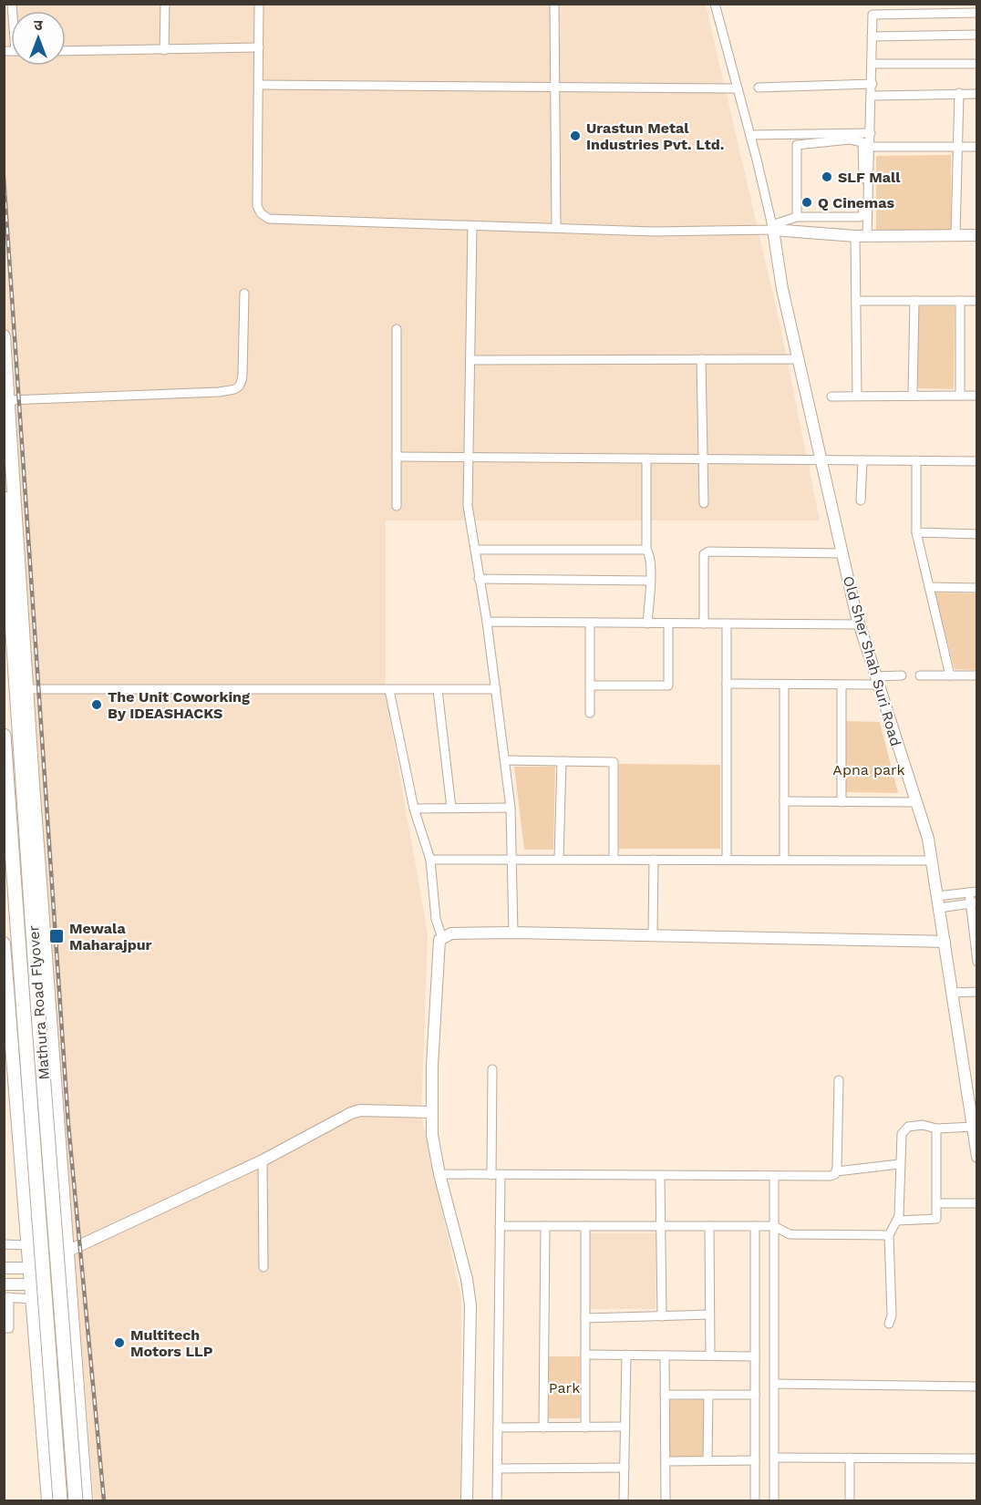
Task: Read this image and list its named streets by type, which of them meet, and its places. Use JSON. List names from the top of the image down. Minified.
{"streets":{"highway":["Mathura Road Flyover"],"street":["Old Sher Shah Suri Road"]},"parks":["Apna park","Park"],"places":{"other":["Urastun Metal Industries Pvt. Ltd.","SLF Mall","Q Cinemas","The Unit Coworking By IDEASHACKS","Multitech Motors LLP"],"transit":["Mewala Maharajpur"]},"north":"top"}
